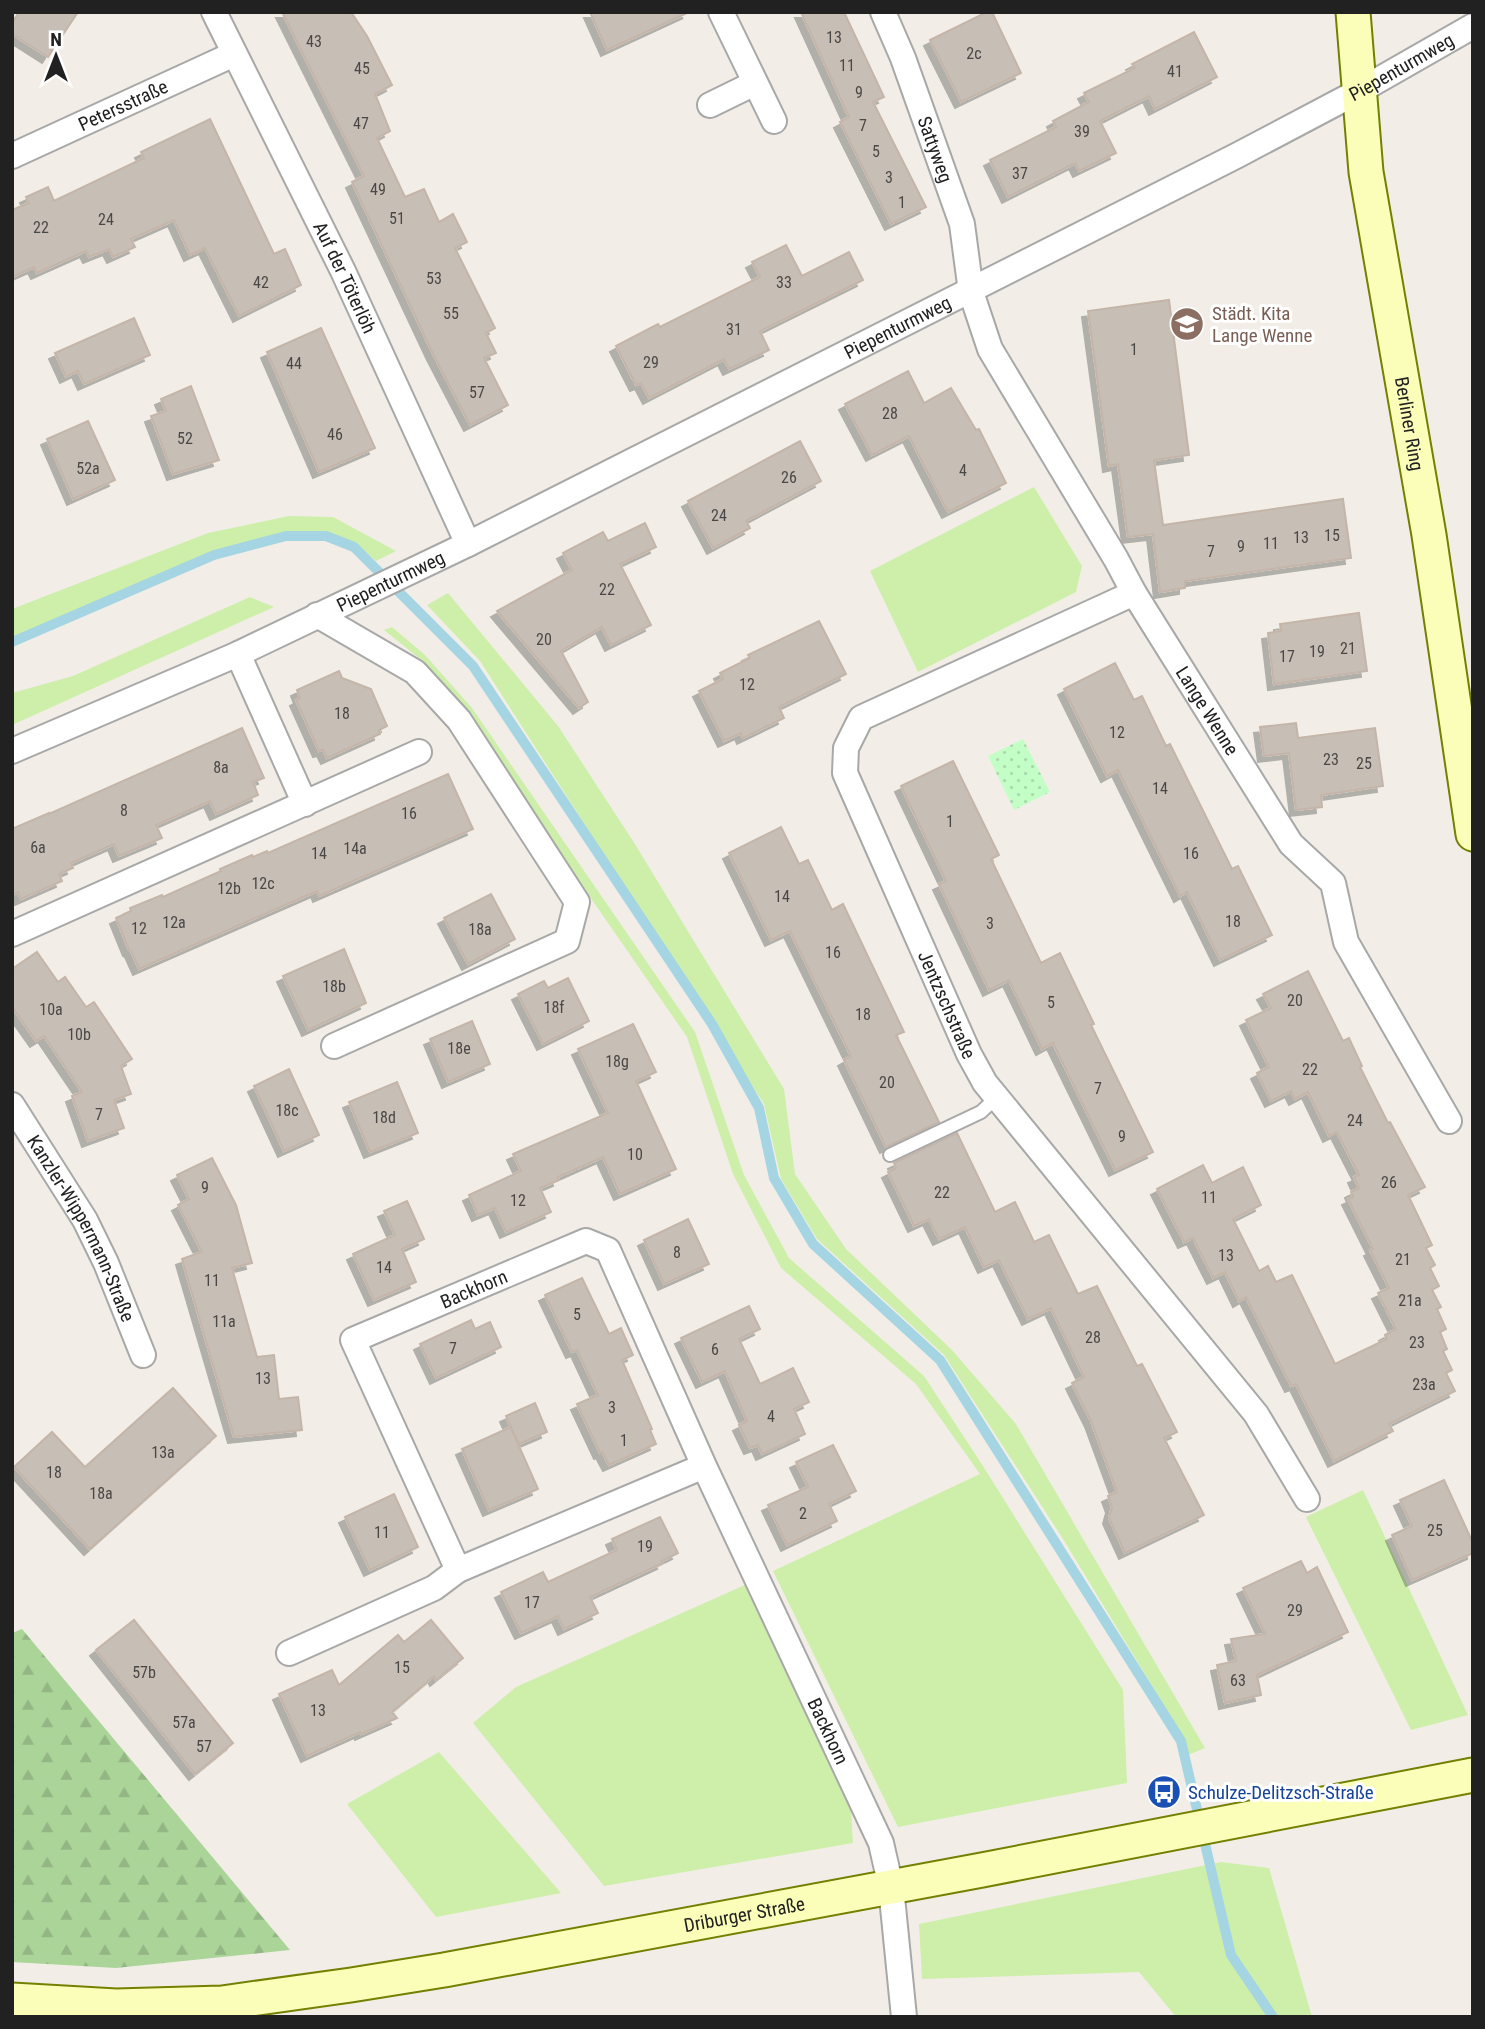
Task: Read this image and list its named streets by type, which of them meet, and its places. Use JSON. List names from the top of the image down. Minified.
{"streets":{"main road":["Berliner Ring","Driburger Straße"],"street":["Piepenturmweg","Petersstraße","Sattyweg","Auf der Töterlöh","Lange Wenne","Jentzschstraße","Kanzler-Wippermann-Straße","Backhorn"]},"crossings":[["Piepenturmweg","Sattyweg"],["Piepenturmweg","Auf der Töterlöh"],["Piepenturmweg","Berliner Ring"],["Piepenturmweg","Lange Wenne"],["Petersstraße","Auf der Töterlöh"],["Sattyweg","Lange Wenne"],["Lange Wenne","Jentzschstraße"],["Backhorn","Driburger Straße"]],"places":{"school or university":["Städt. Kita Lange Wenne"],"bus stop":["Schulze-Delitzsch-Straße"]},"house_numbers":["13","43","2c","11","45","41","9","47","7","39","5","37","3","49","1","51","24","22","53","42","33","55","31","1","29","44","57","28","46","52","52a","4","26","24","15","13","11","9","7","22","20","21","19","17","12","18","12","23","25","8a","14","8","16","1","6a","14a","14","16","12c","12b","14","18","12a","3","12","18a","16","18b","20","5","18f","10a","18","10b","18e","18g","22","20","7","18c","7","18d","24","9","10","26","9","22","11","12","8","13","21","14","11","21a","5","11a","28","23","7","6","13","23a","3","4","1","13a","18","18a","2","25","11","19","17","29","15","57b","63","13","57a","57"],"north":"top"}
